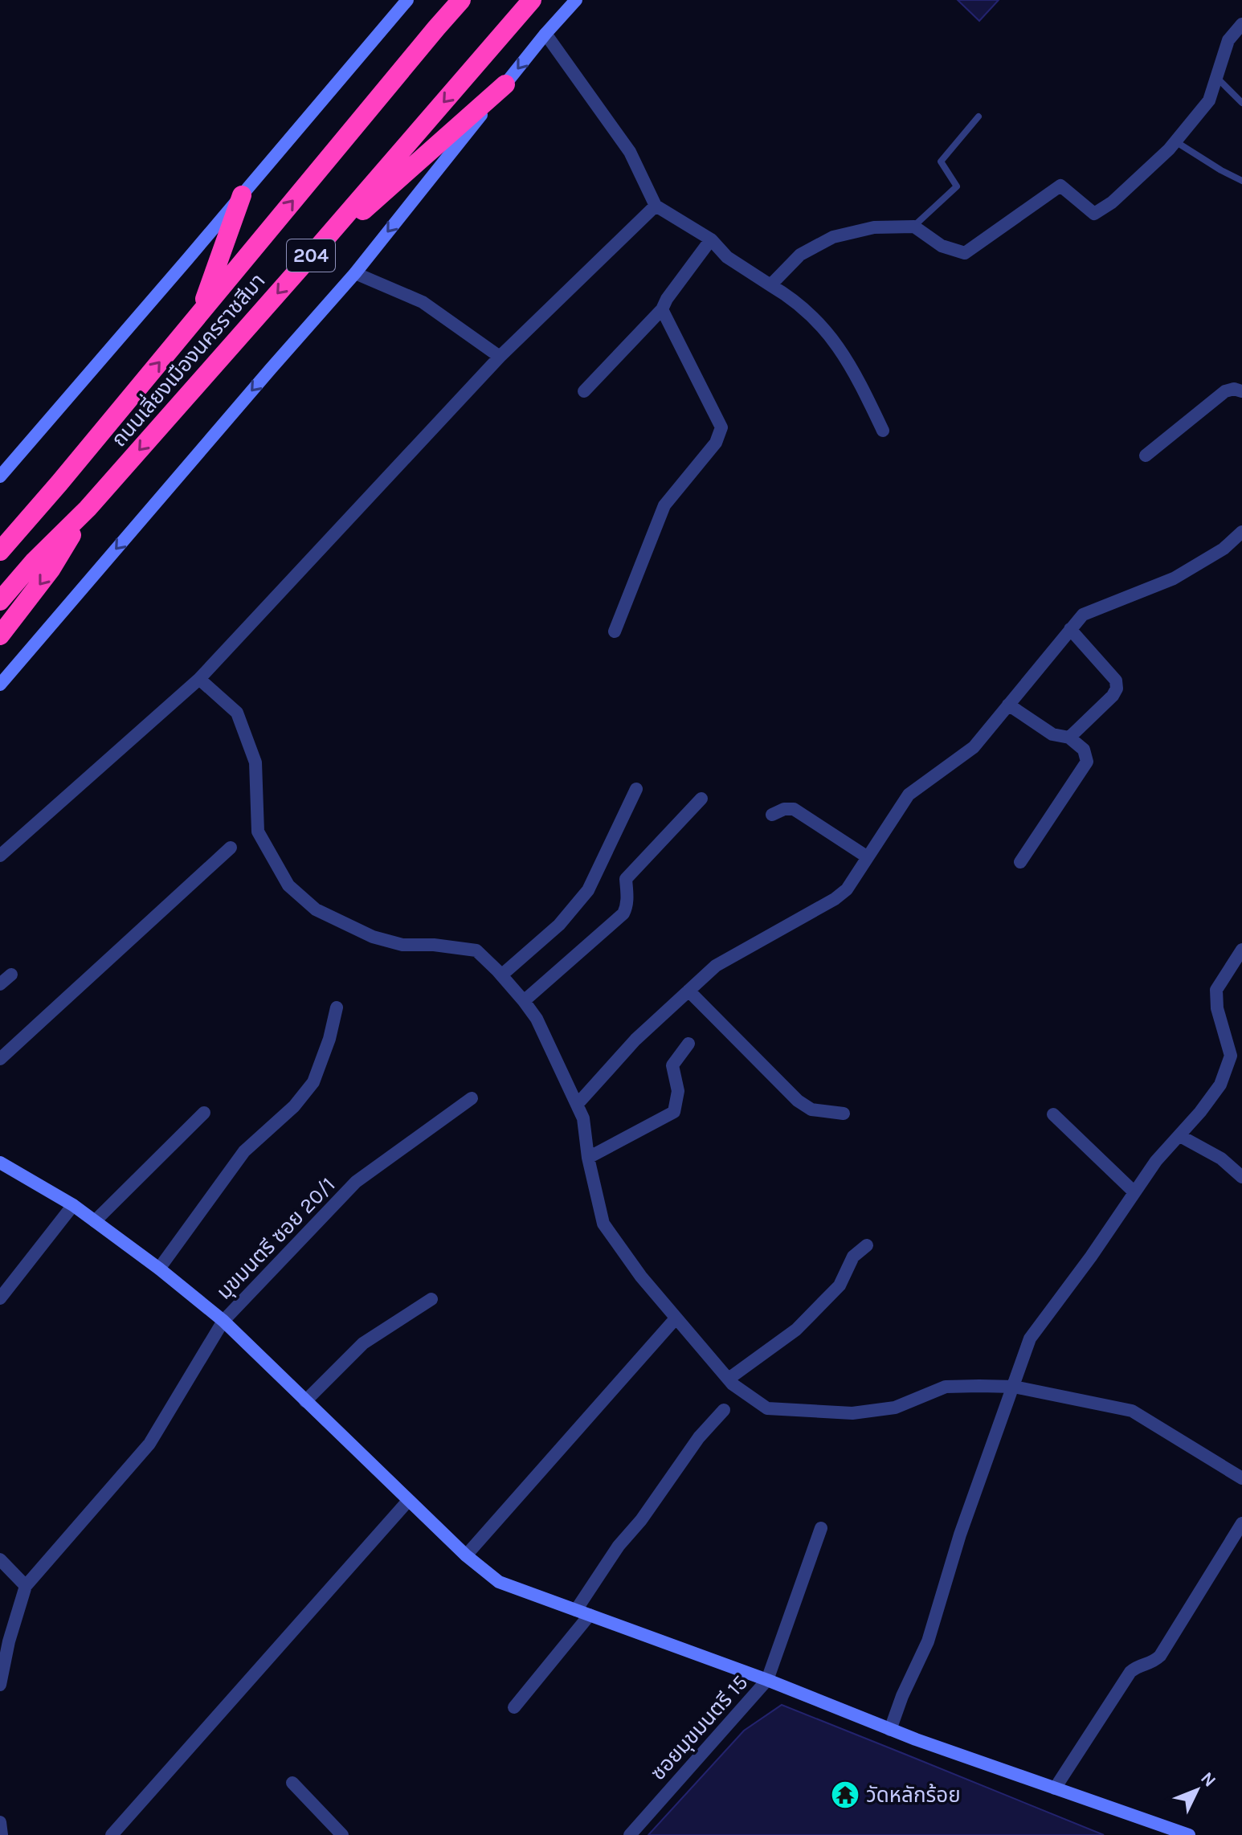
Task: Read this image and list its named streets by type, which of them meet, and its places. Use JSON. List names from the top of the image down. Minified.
{"streets":{"highway":["204","ถนนเลี่ยงเมืองนครราชสีมา"],"street":["มุขมนตรี ซอย 20/1","ซอยมุขมนตรี 15"]},"places":{"temple":["วัดหลักร้อย"]},"north":"top right"}
